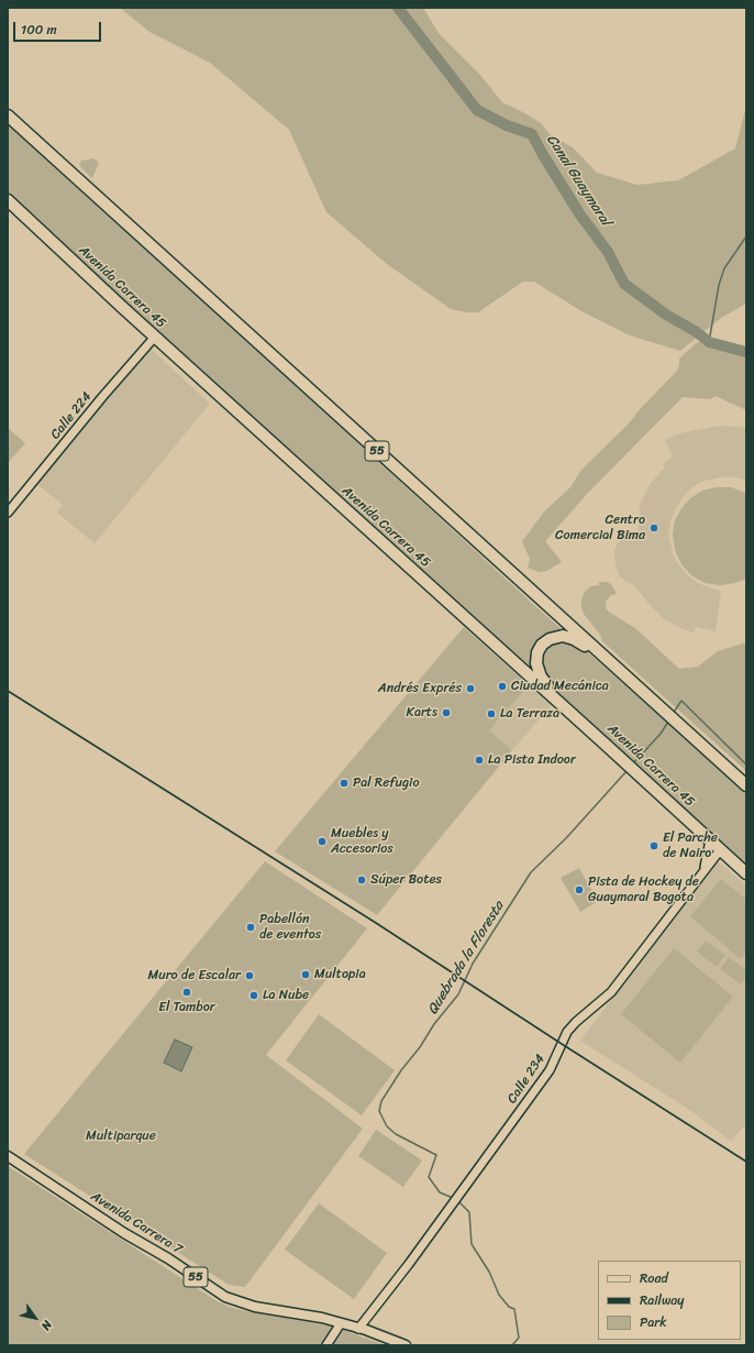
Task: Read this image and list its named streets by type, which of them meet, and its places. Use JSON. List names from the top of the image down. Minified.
{"streets":{"highway":["Avenida Carrera 45","55"],"main road":["Avenida Carrera 7"],"street":["Calle 224","Calle 234"]},"crossings":[["Avenida Carrera 45","Calle 224"],["Avenida Carrera 45","Calle 234"],["Calle 234","Avenida Carrera 7"]],"water":["Canal Guaymaral","Quebrada la Floresta"],"parks":["Multiparque"],"places":["Centro Comercial Bima","Ciudad Mecánica","Andrés Exprés","Karts","La Terraza","La Pista Indoor","Pal Refugio","Muebles y Accesorios","El Parche de Nairo","Súper Botes","Pista de Hockey de Guaymaral Bogota","Pabellón de eventos","Multopia","Muro de Escalar","El Tambor","La Nube"],"legend":["Road","Railway","Park"],"scale_bar":"100 m","north":"bottom right"}
